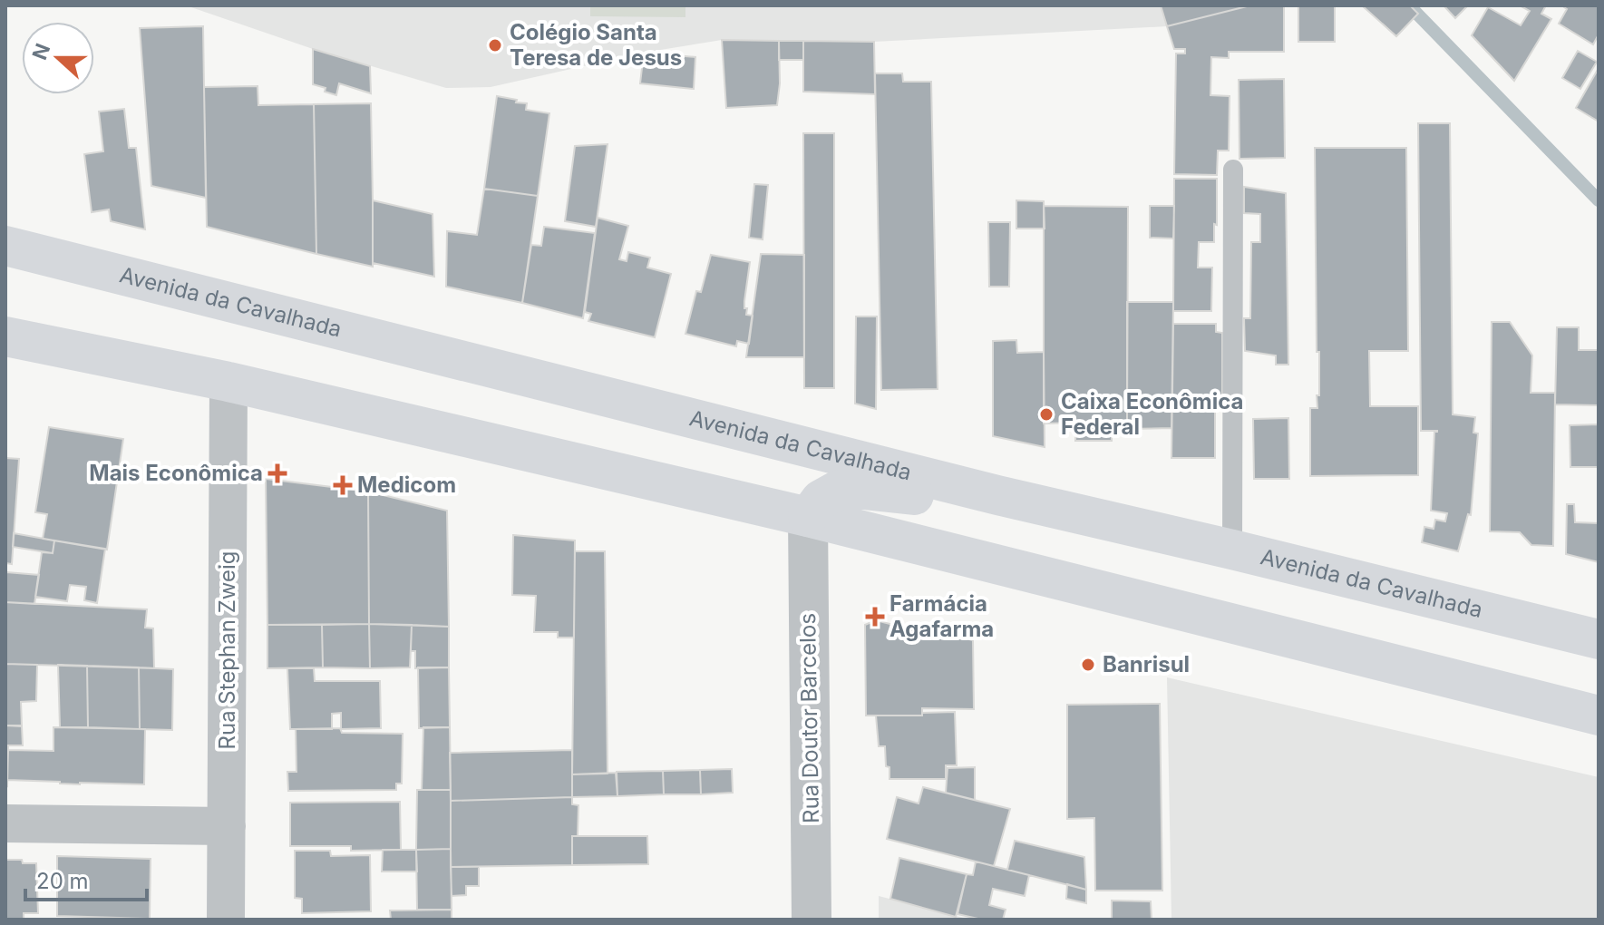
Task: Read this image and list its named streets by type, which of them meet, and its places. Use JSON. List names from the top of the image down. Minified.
{"streets":{"main road":["Avenida da Cavalhada"],"street":["Rua Stephan Zweig","Rua Doutor Barcelos"]},"places":{"other":["Colégio Santa Teresa de Jesus","Caixa Econômica Federal","Banrisul"],"health":["Mais Econômica","Medicom","Farmácia Agafarma"]},"scale_bar":"20 m","north":"left"}
